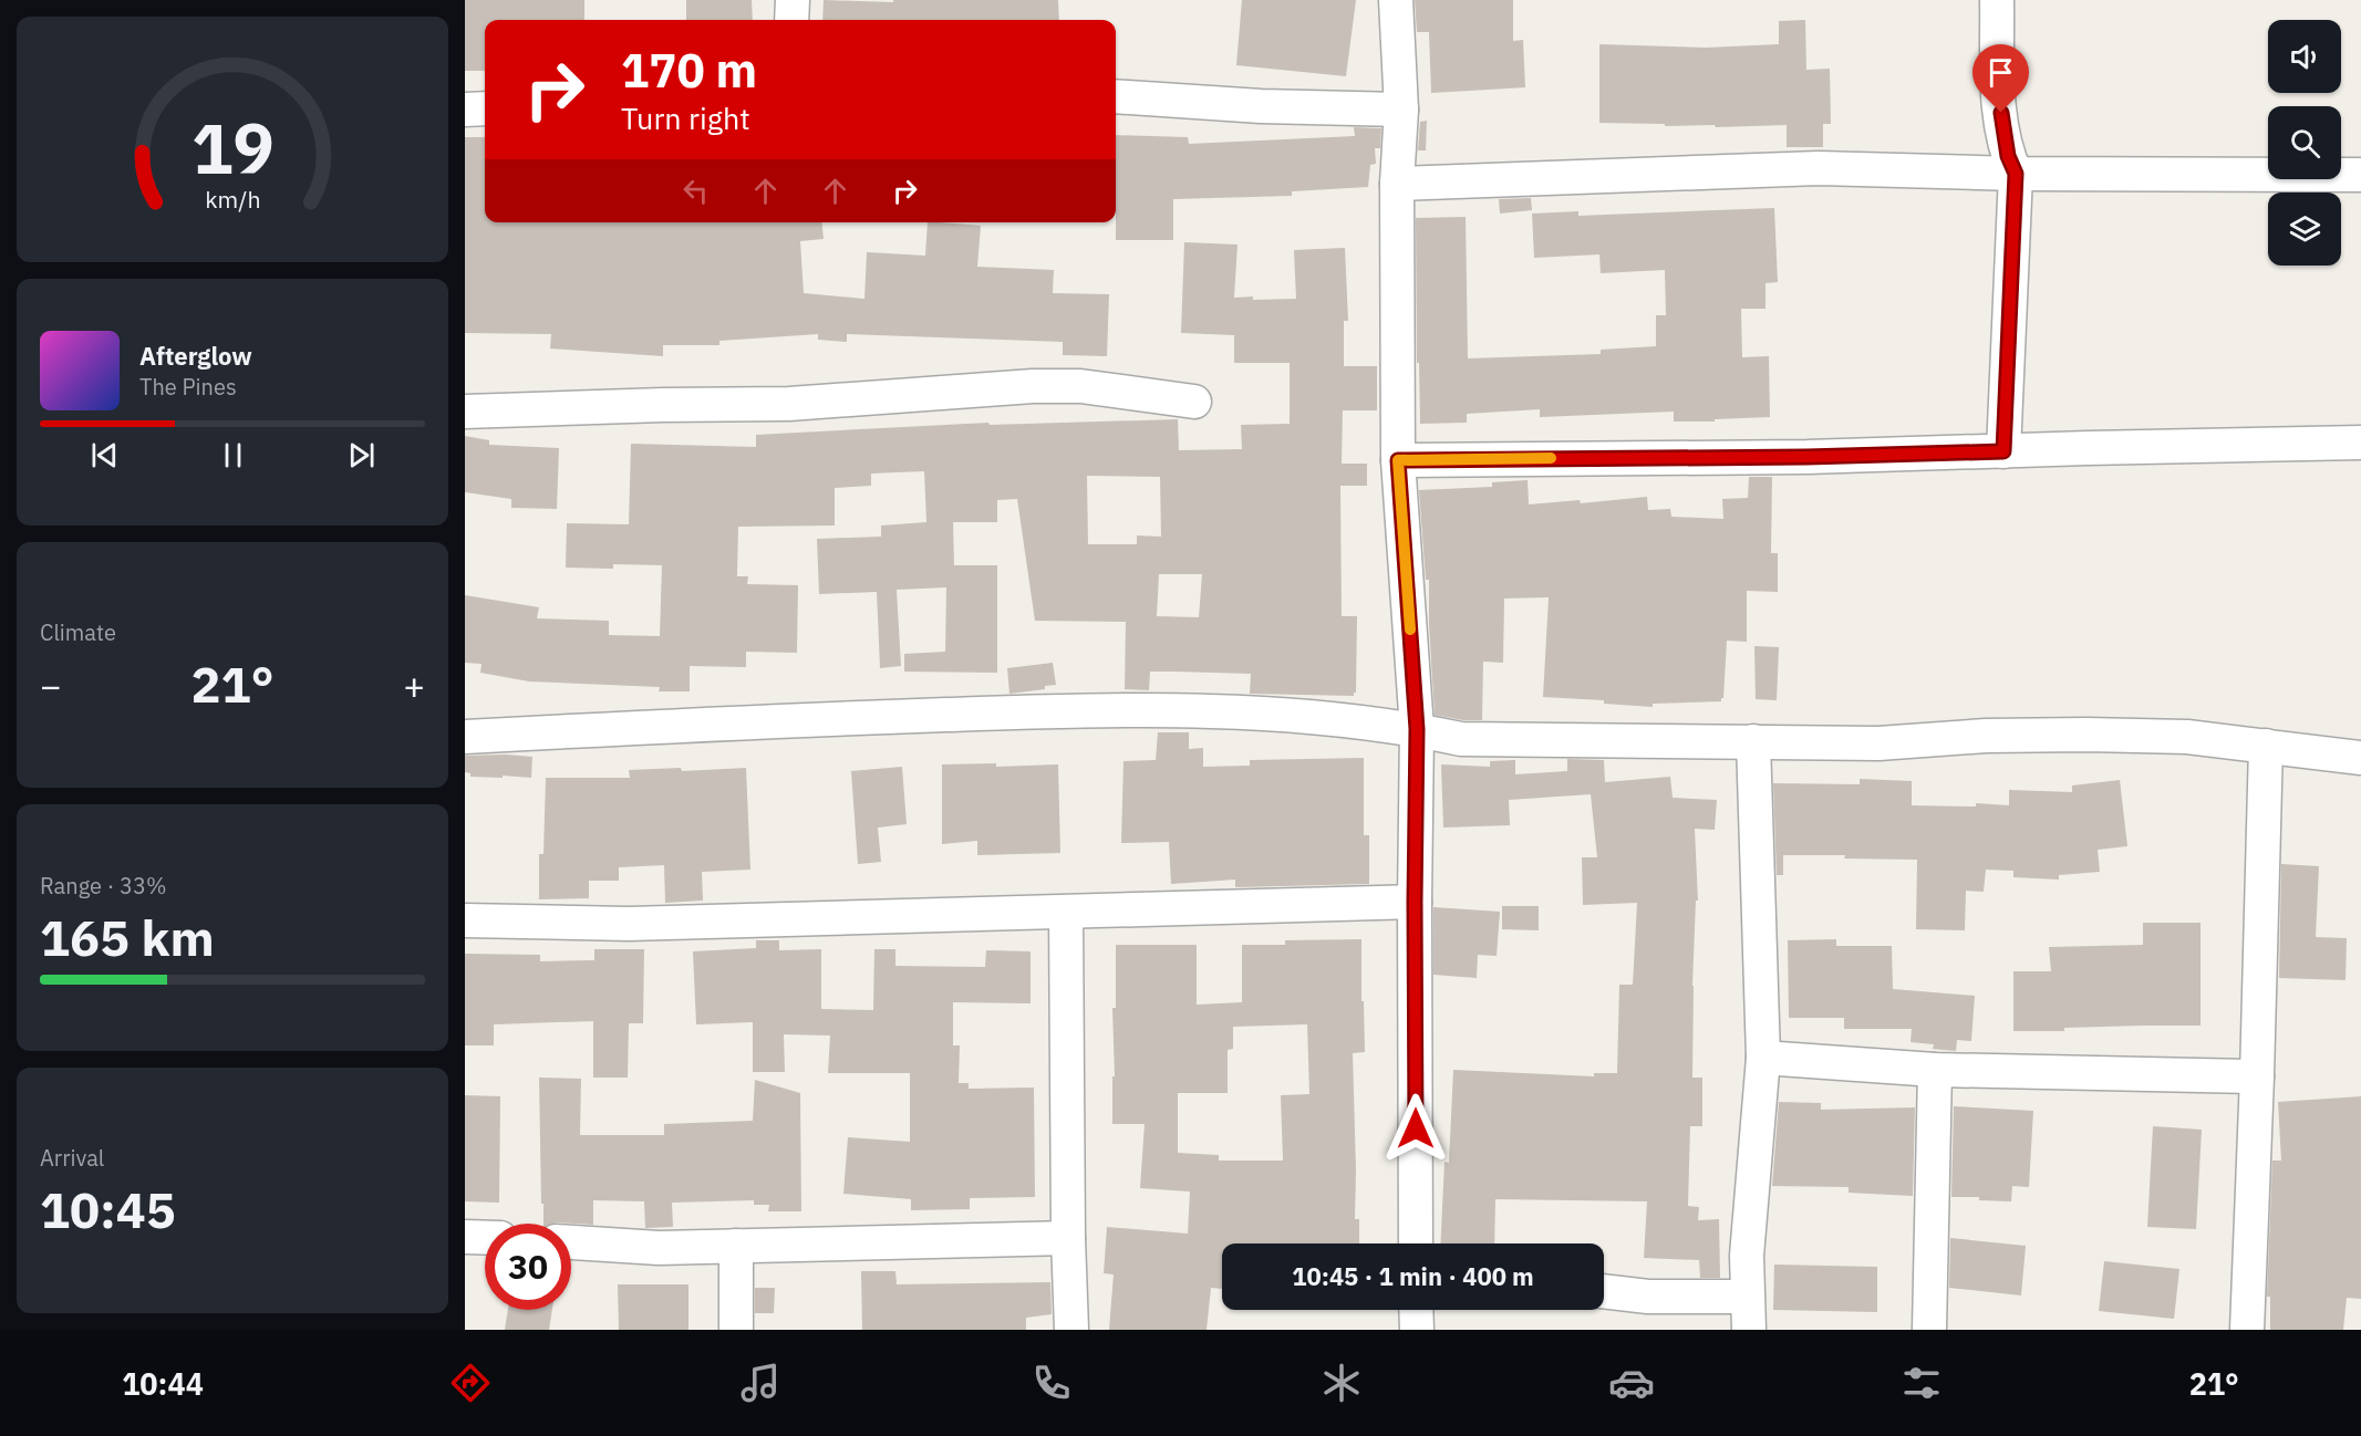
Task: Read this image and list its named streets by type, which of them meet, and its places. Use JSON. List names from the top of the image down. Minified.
{"page":{"turn":["170 m","Turn right"],"song":["Afterglow","The Pines"],"tile":["Climate",["Range · 33%","165 km"],["Arrival","10:45"]],"heat":["−","21°","+"],"limit":"30","trip":"10:45 · 1 min · 400 m","tabs":["10:44","21°"],"gauge":["19","km/h"]}}
